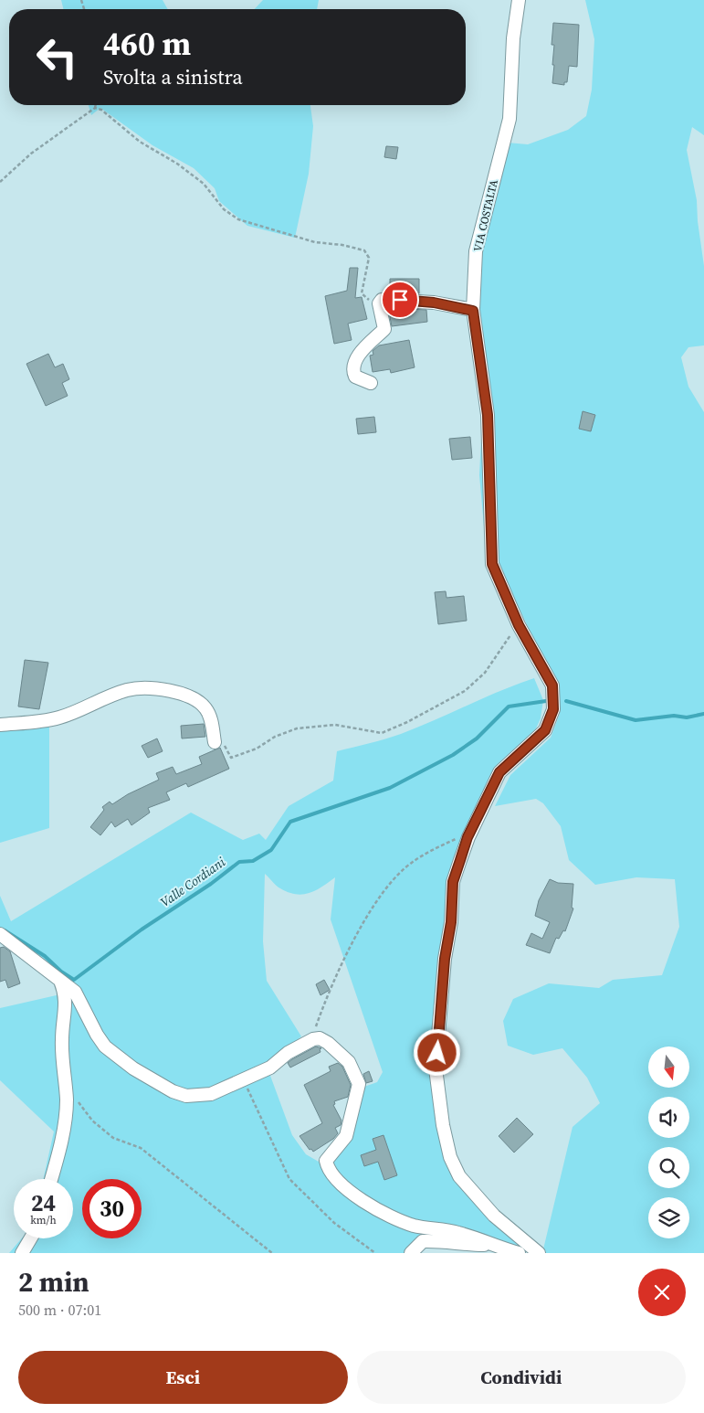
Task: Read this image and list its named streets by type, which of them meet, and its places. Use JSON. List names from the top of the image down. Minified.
{"streets":{"street":["VIA COSTALTA"]},"water":["Valle Cordiani"],"north":"bottom","page":{"turn":["460 m","Svolta a sinistra"],"speed":"24 km/h","limit":"30","heading":["2 min","500 m · 07:01"],"buttons":["Esci","Condividi"]}}
